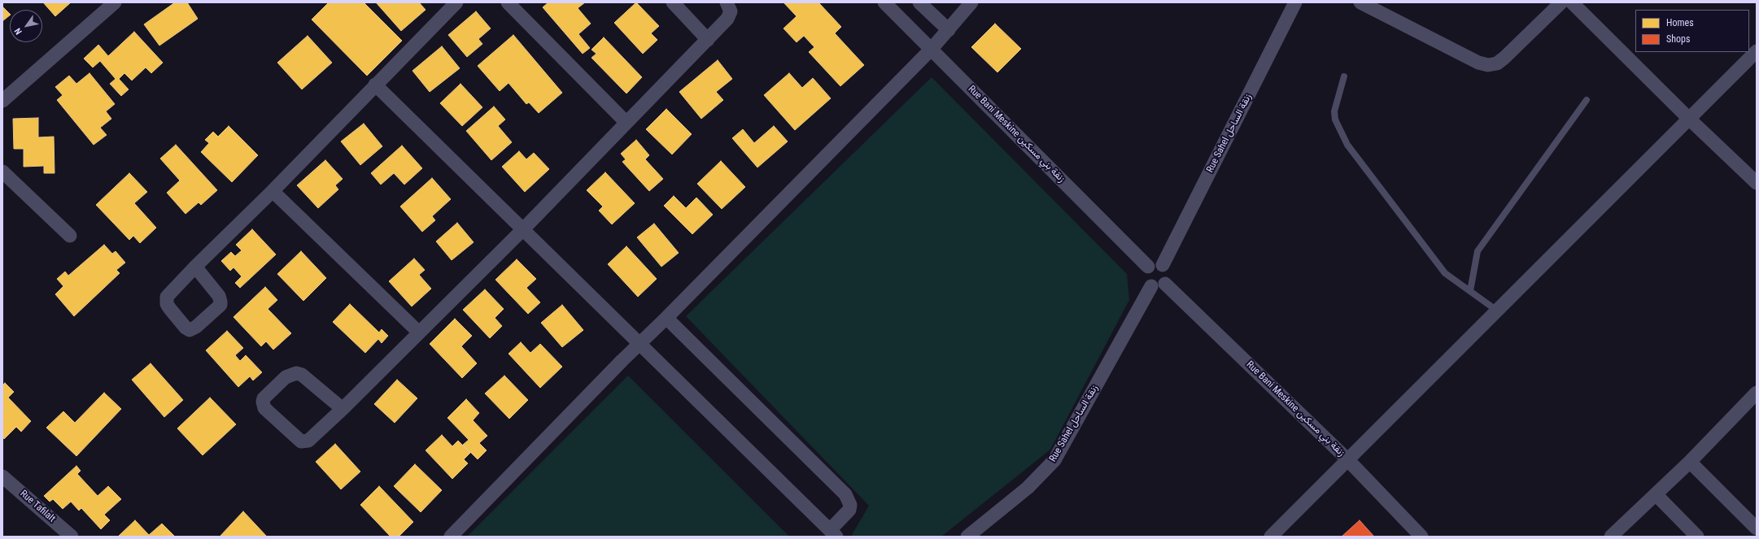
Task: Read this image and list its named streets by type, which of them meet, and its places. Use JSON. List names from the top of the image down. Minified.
{"streets":{"street":["Rue Sahel زنقة الساحل","Rue Bani Meskine زنقة بني مسكين","Rue Tafilalt"]},"crossings":[["Rue Sahel زنقة الساحل","Rue Bani Meskine زنقة بني مسكين"]],"legend":["Homes","Shops"],"north":"bottom left"}
